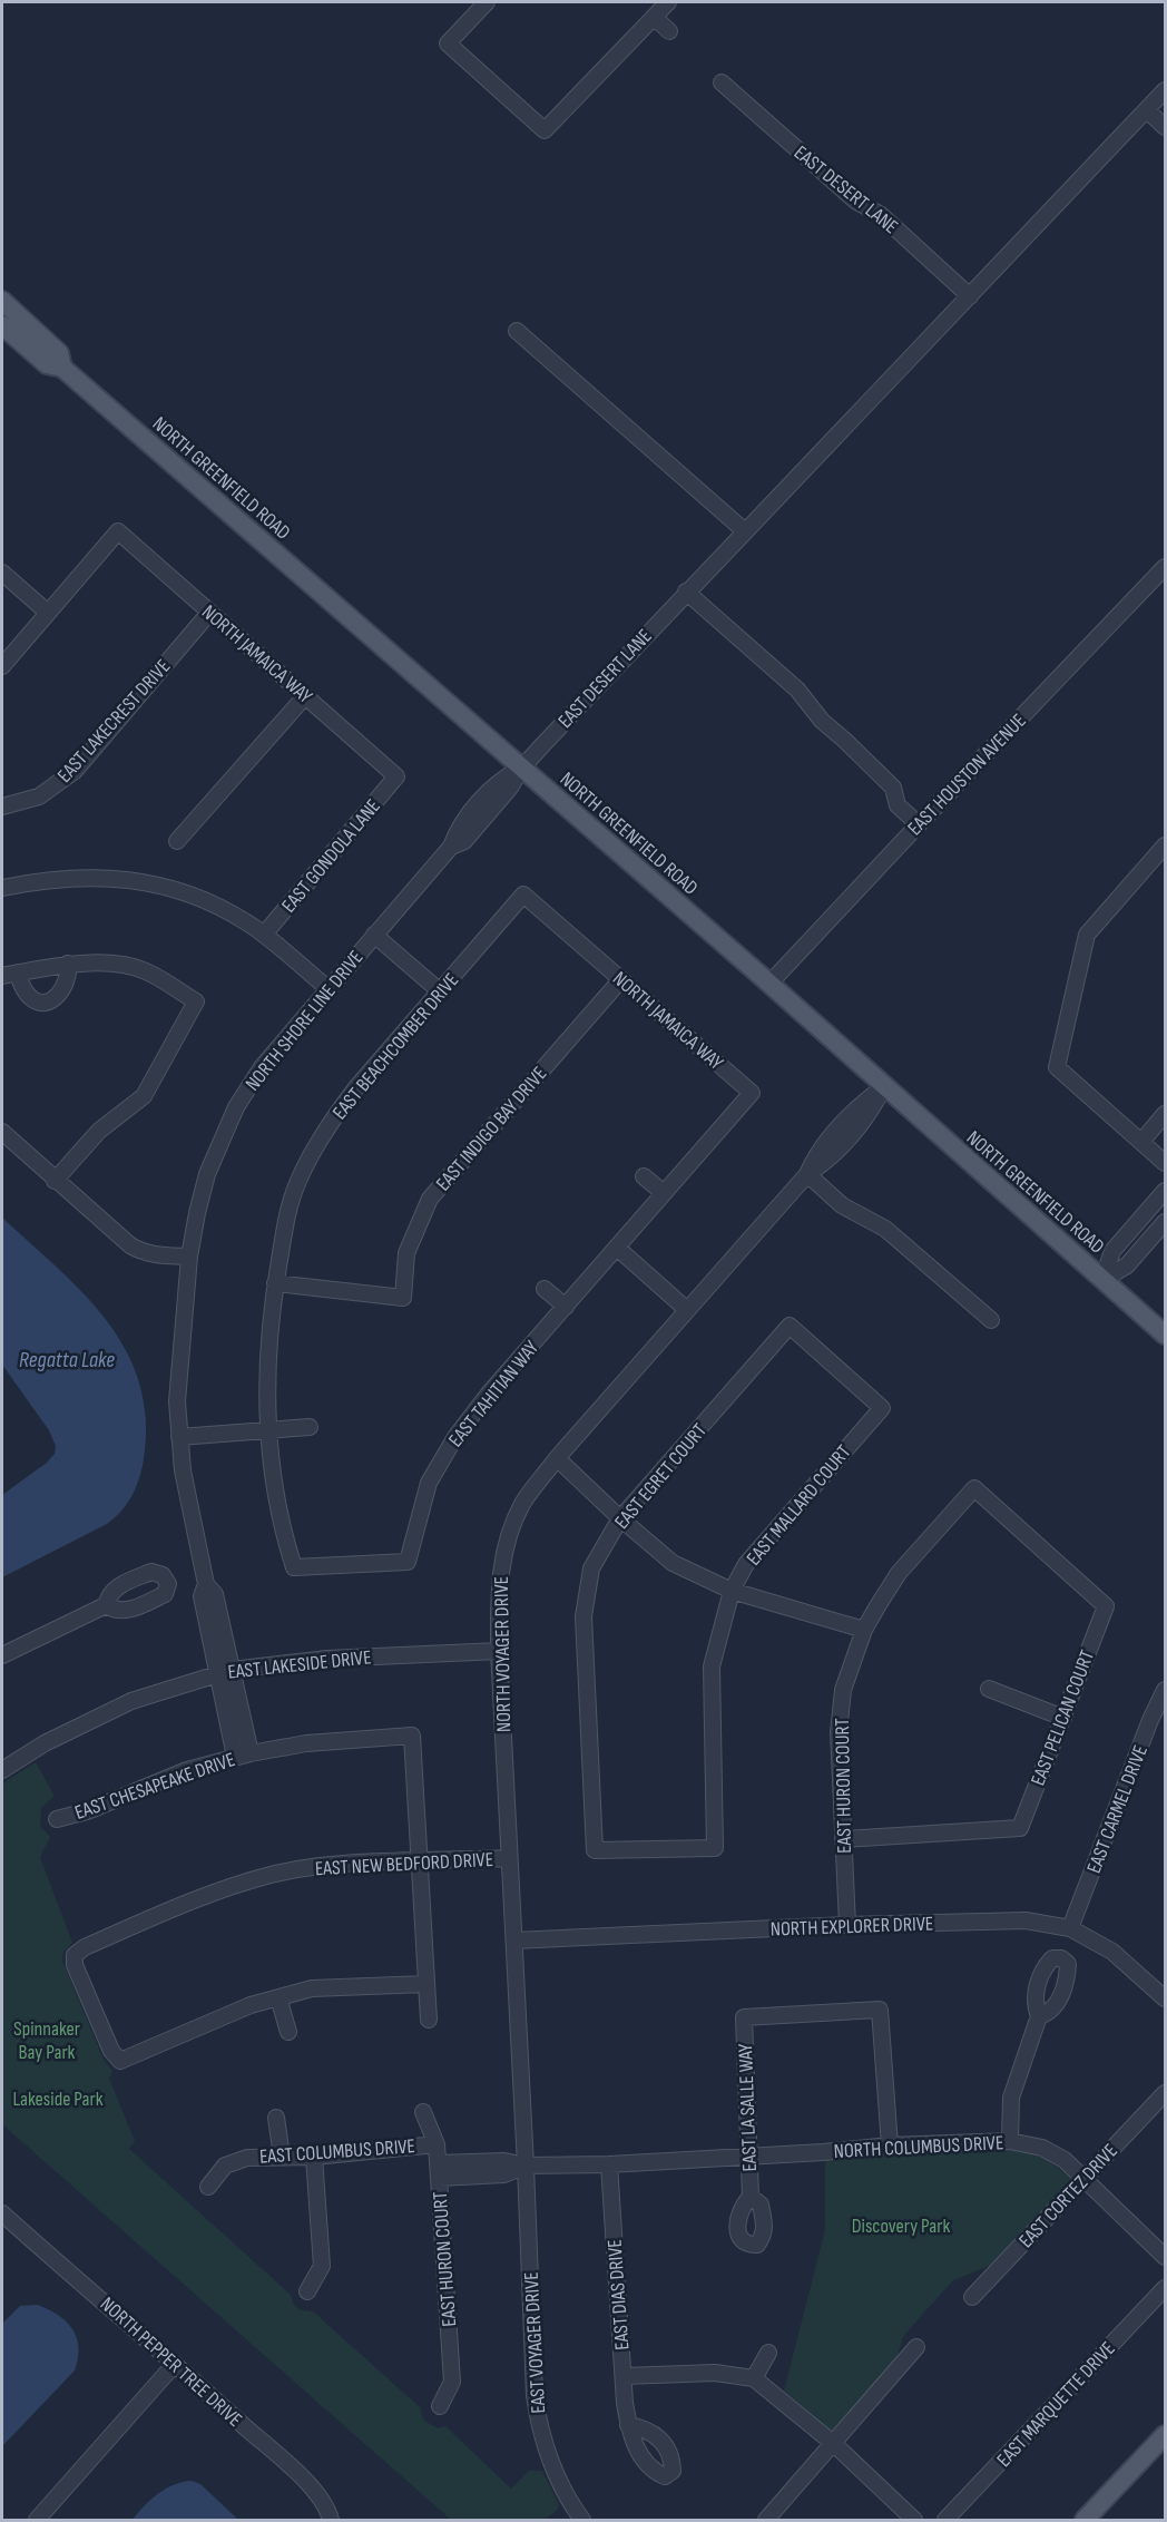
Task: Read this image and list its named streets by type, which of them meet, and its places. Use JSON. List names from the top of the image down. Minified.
{"streets":{"main road":["NORTH GREENFIELD ROAD"],"street":["EAST DESERT LANE","NORTH JAMAICA WAY","EAST LAKECREST DRIVE","EAST HOUSTON AVENUE","EAST GONDOLA LANE","NORTH SHORE LINE DRIVE","EAST BEACHCOMBER DRIVE","EAST INDIGO BAY DRIVE","EAST TAHITIAN WAY","EAST EGRET COURT","EAST MALLARD COURT","NORTH VOYAGER DRIVE","EAST LAKESIDE DRIVE","EAST PELICAN COURT","EAST CHESAPEAKE DRIVE","EAST HURON COURT","EAST CARMEL DRIVE","EAST NEW BEDFORD DRIVE","NORTH EXPLORER DRIVE","EAST LA SALLE WAY","NORTH COLUMBUS DRIVE","EAST COLUMBUS DRIVE","EAST CORTEZ DRIVE","EAST DIAS DRIVE","EAST VOYAGER DRIVE","NORTH PEPPER TREE DRIVE","EAST MARQUETTE DRIVE"]},"crossings":[["EAST DESERT LANE","NORTH GREENFIELD ROAD"],["EAST DESERT LANE","NORTH SHORE LINE DRIVE"],["NORTH GREENFIELD ROAD","EAST HOUSTON AVENUE"],["NORTH GREENFIELD ROAD","NORTH SHORE LINE DRIVE"],["NORTH GREENFIELD ROAD","NORTH VOYAGER DRIVE"],["NORTH JAMAICA WAY","EAST LAKECREST DRIVE"],["NORTH JAMAICA WAY","EAST GONDOLA LANE"],["NORTH JAMAICA WAY","EAST BEACHCOMBER DRIVE"],["NORTH JAMAICA WAY","EAST INDIGO BAY DRIVE"],["NORTH JAMAICA WAY","EAST TAHITIAN WAY"],["NORTH SHORE LINE DRIVE","EAST LAKESIDE DRIVE"],["NORTH SHORE LINE DRIVE","EAST CHESAPEAKE DRIVE"],["EAST BEACHCOMBER DRIVE","EAST INDIGO BAY DRIVE"],["EAST BEACHCOMBER DRIVE","EAST TAHITIAN WAY"],["EAST EGRET COURT","EAST MALLARD COURT"],["NORTH VOYAGER DRIVE","EAST LAKESIDE DRIVE"],["NORTH VOYAGER DRIVE","EAST NEW BEDFORD DRIVE"],["NORTH VOYAGER DRIVE","NORTH EXPLORER DRIVE"],["NORTH VOYAGER DRIVE","EAST VOYAGER DRIVE"],["EAST PELICAN COURT","EAST HURON COURT"],["EAST CHESAPEAKE DRIVE","EAST NEW BEDFORD DRIVE"],["EAST HURON COURT","NORTH EXPLORER DRIVE"],["EAST HURON COURT","EAST COLUMBUS DRIVE"],["EAST CARMEL DRIVE","NORTH EXPLORER DRIVE"],["EAST LA SALLE WAY","NORTH COLUMBUS DRIVE"],["NORTH COLUMBUS DRIVE","EAST CORTEZ DRIVE"]],"water":["Regatta Lake"],"parks":["Spinnaker Bay Park","Lakeside Park","Discovery Park"]}
